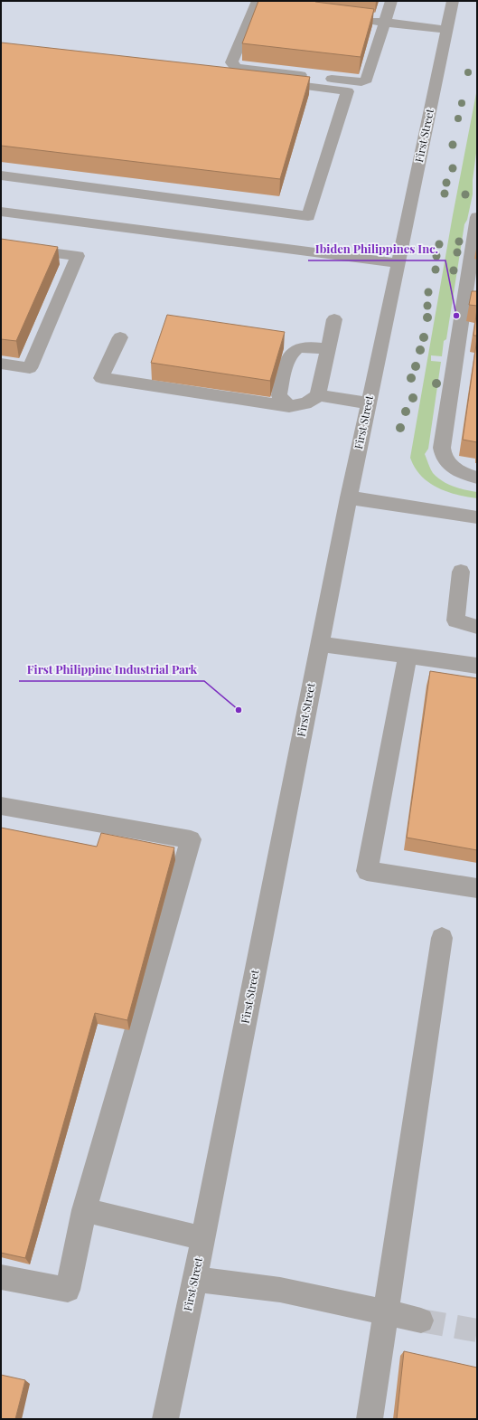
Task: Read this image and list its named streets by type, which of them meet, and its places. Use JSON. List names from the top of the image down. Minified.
{"streets":{"street":["First Street"]},"places":["Ibiden Philippines Inc.","First Philippine Industrial Park"]}
